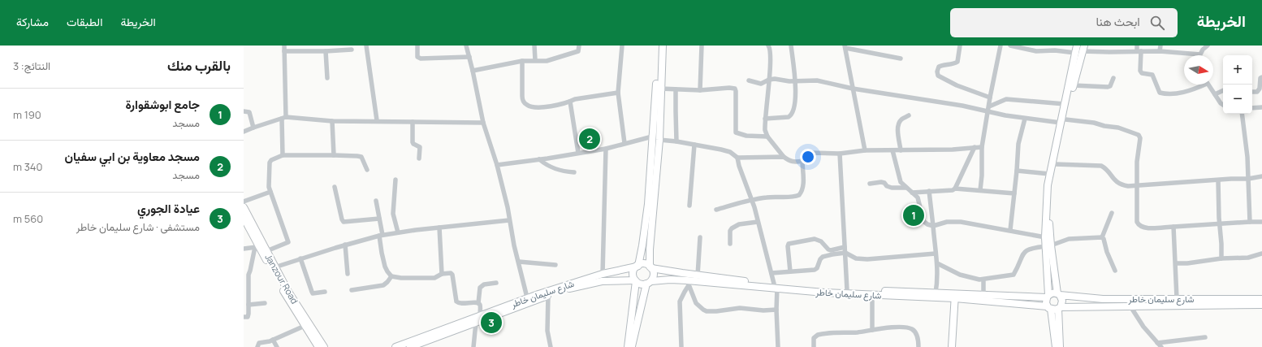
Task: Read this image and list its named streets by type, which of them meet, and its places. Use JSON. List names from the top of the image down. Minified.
{"streets":{"main road":["Janzour Road","شارع سليمان خاطر"]},"north":"right","page":{"header":"الخريطة","search":"ابحث هنا","nav":["الخريطة","الطبقات","مشاركة"],"heading":["بالقرب منك","النتائج: 3"],"map_buttons":["+","−"],"list":[{"mark":"1","name":"جامع ابوشقوارة","note":"مسجد","value":"190 m"},{"mark":"2","name":"مسجد معاوية بن ابي سفيان","note":"مسجد","value":"340 m"},{"mark":"3","name":"عيادة الجوري","note":"مستشفى · شارع سليمان خاطر","value":"560 m"}],"pins":["2","1","3"]}}
